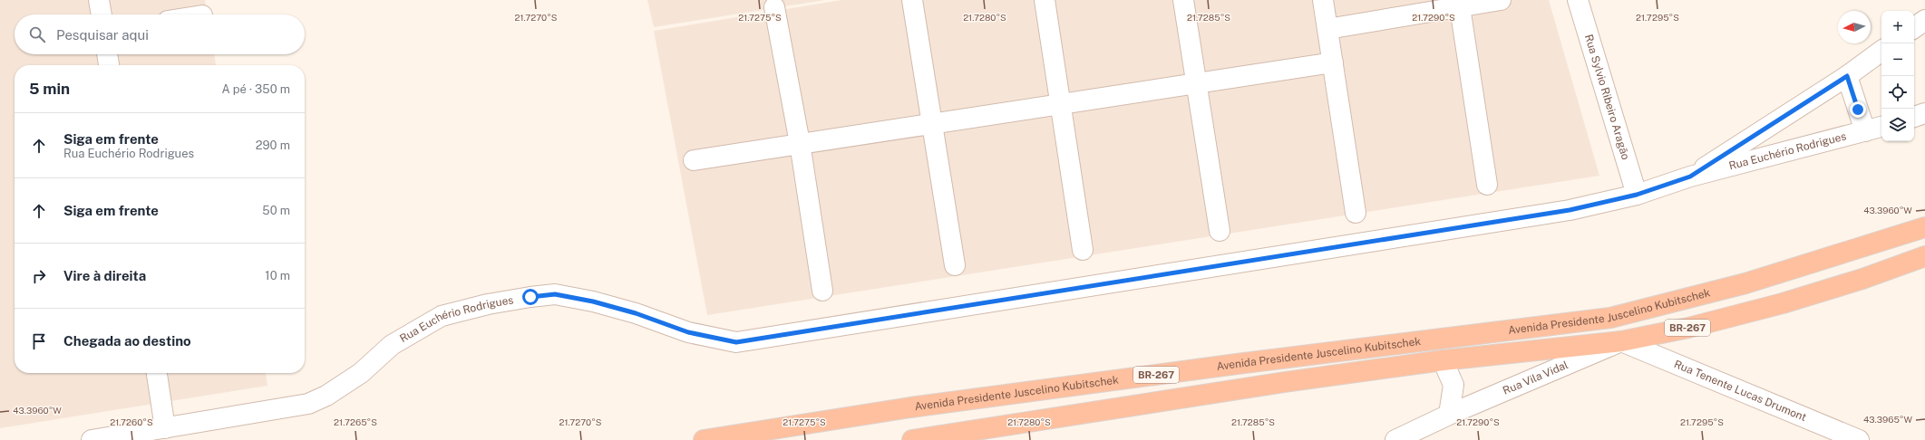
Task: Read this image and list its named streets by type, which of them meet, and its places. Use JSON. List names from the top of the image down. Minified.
{"streets":{"highway":["Avenida Presidente Juscelino Kubitschek","BR-267"],"street":["Rua Sylvio Ribeiro Aragão","Rua Euchério Rodrigues","Rua Vila Vidal","Rua Tenente Lucas Drumont"]},"crossings":[["Rua Sylvio Ribeiro Aragão","Rua Euchério Rodrigues"],["Avenida Presidente Juscelino Kubitschek","Rua Vila Vidal"],["Avenida Presidente Juscelino Kubitschek","Rua Tenente Lucas Drumont"],["Rua Vila Vidal","Rua Tenente Lucas Drumont"]],"north":"left","page":{"map_buttons":["+","−"],"search":"Pesquisar aqui","heading":["5 min","A pé · 350 m"],"list":[["Siga em frente","Rua Euchério Rodrigues","290 m"],["Siga em frente","50 m"],["Vire à direita","10 m"],"Chegada ao destino"]},"coordinates":["21.7270°S","21.7275°S","21.7280°S","21.7285°S","21.7290°S","21.7295°S","43.3960°W","43.3965°W","21.7260°S","21.7265°S"]}
